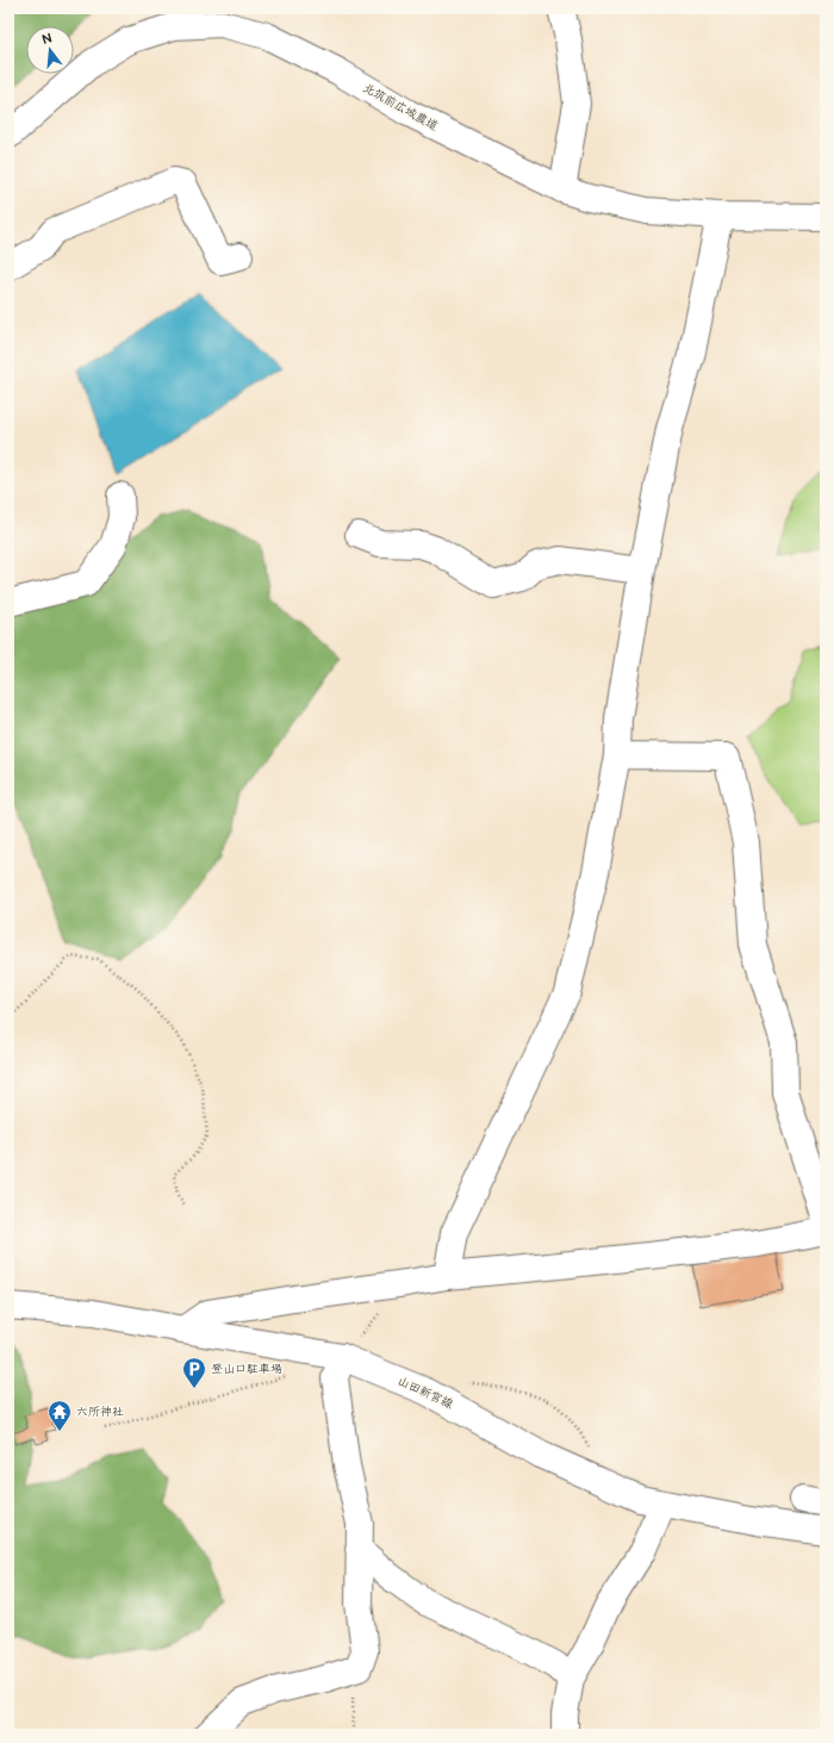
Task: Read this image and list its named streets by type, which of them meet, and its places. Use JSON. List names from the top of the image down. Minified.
{"streets":{"street":["北筑前広域農道","山田新宮線"]},"places":{"parking":["登山口駐車場"],"temple":["六所神社"]},"north":"top"}
